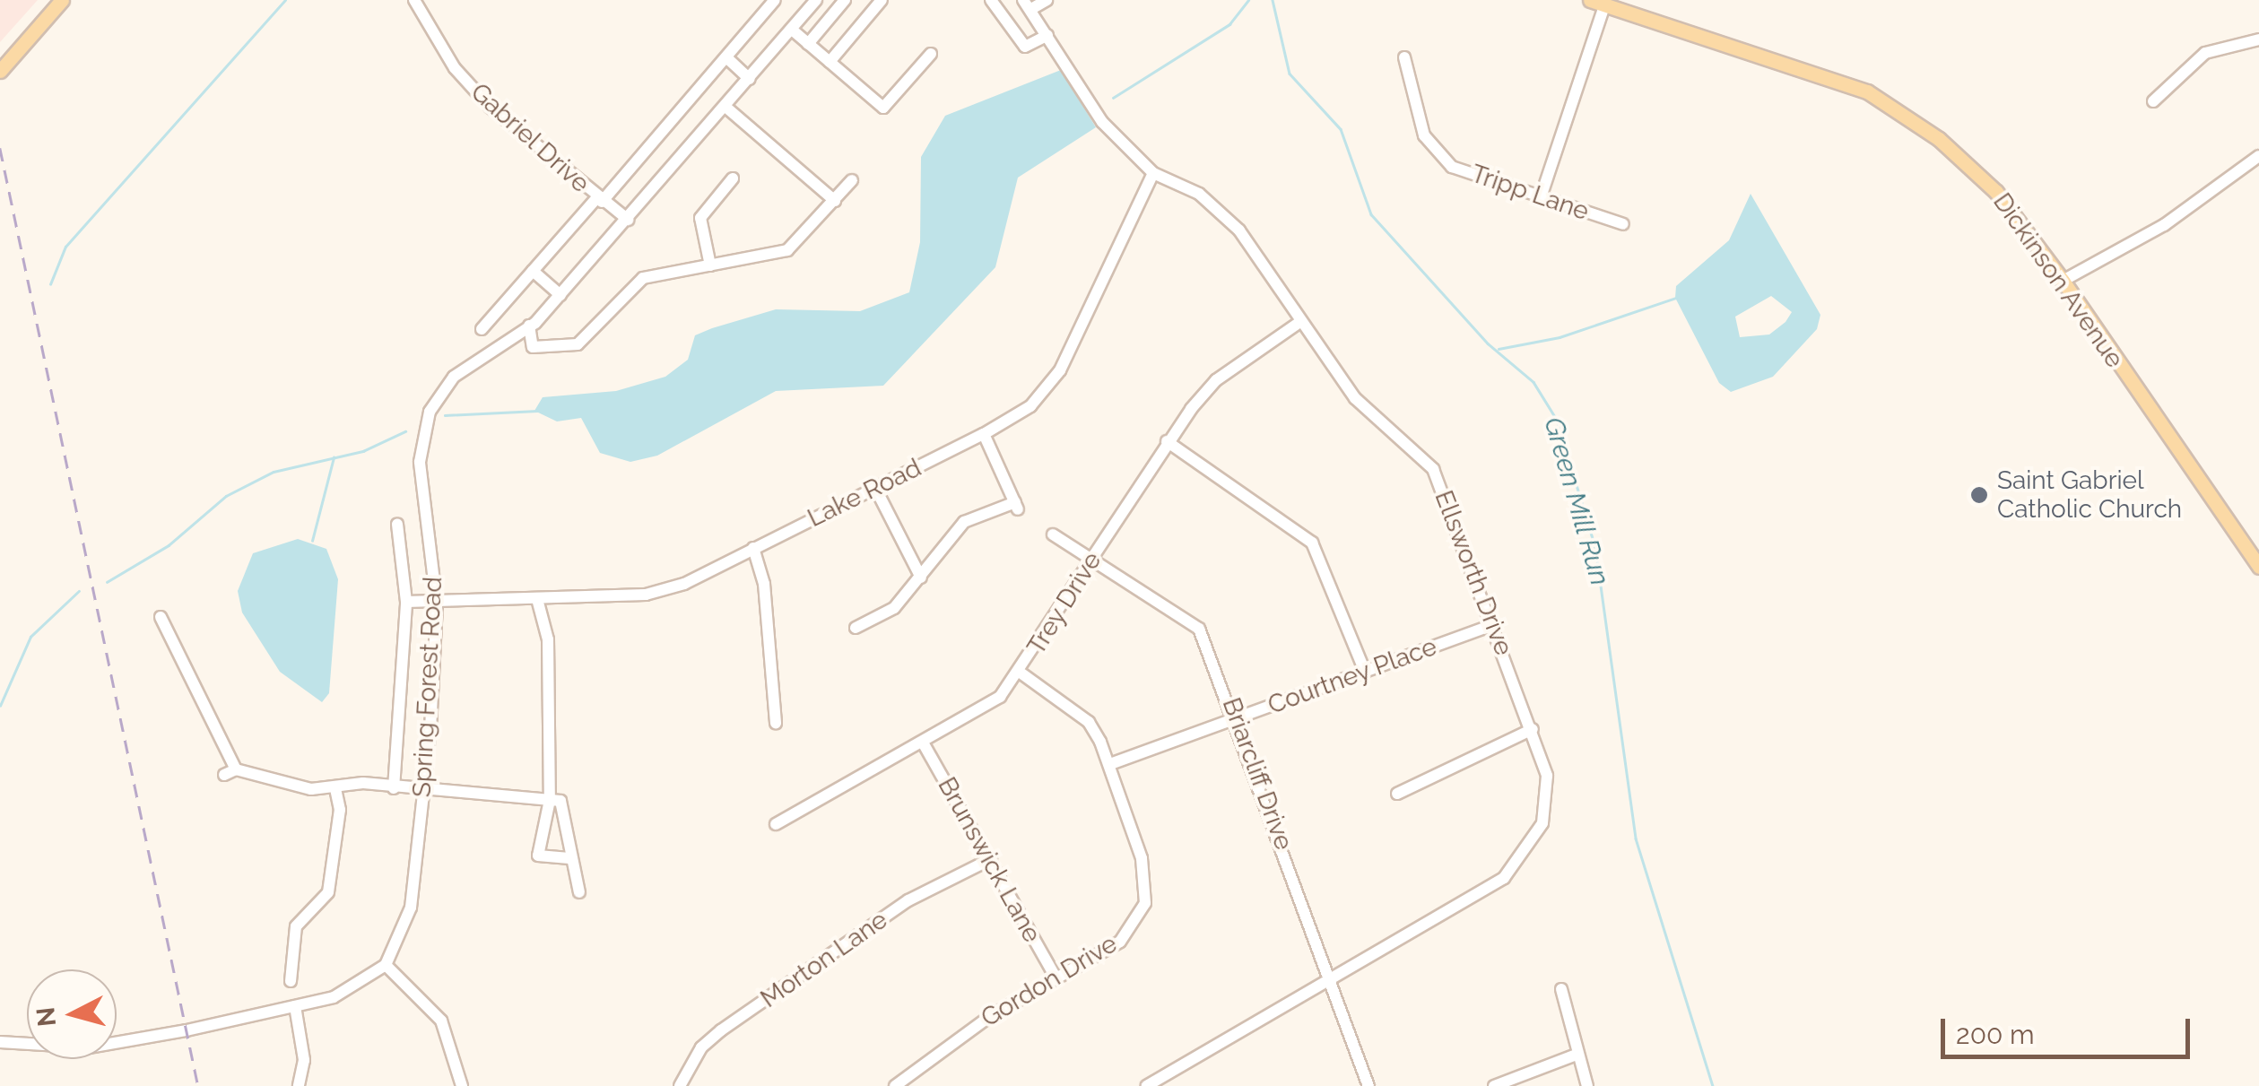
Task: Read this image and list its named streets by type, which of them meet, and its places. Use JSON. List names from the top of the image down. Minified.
{"streets":{"main road":["Dickinson Avenue"],"street":["Gabriel Drive","Tripp Lane","Lake Road","Ellsworth Drive","Trey Drive","Courtney Place","Spring Forest Road","Briarcliff Drive","Brunswick Lane","Morton Lane","Gordon Drive"]},"crossings":[["Gabriel Drive","Spring Forest Road"],["Lake Road","Ellsworth Drive"],["Lake Road","Spring Forest Road"],["Ellsworth Drive","Trey Drive"],["Ellsworth Drive","Courtney Place"],["Ellsworth Drive","Briarcliff Drive"],["Trey Drive","Briarcliff Drive"],["Trey Drive","Brunswick Lane"],["Trey Drive","Gordon Drive"],["Courtney Place","Briarcliff Drive"],["Courtney Place","Gordon Drive"],["Brunswick Lane","Morton Lane"],["Brunswick Lane","Gordon Drive"]],"water":["Green Mill Run"],"places":["Saint Gabriel Catholic Church"],"scale_bar":"200 m","north":"left"}
